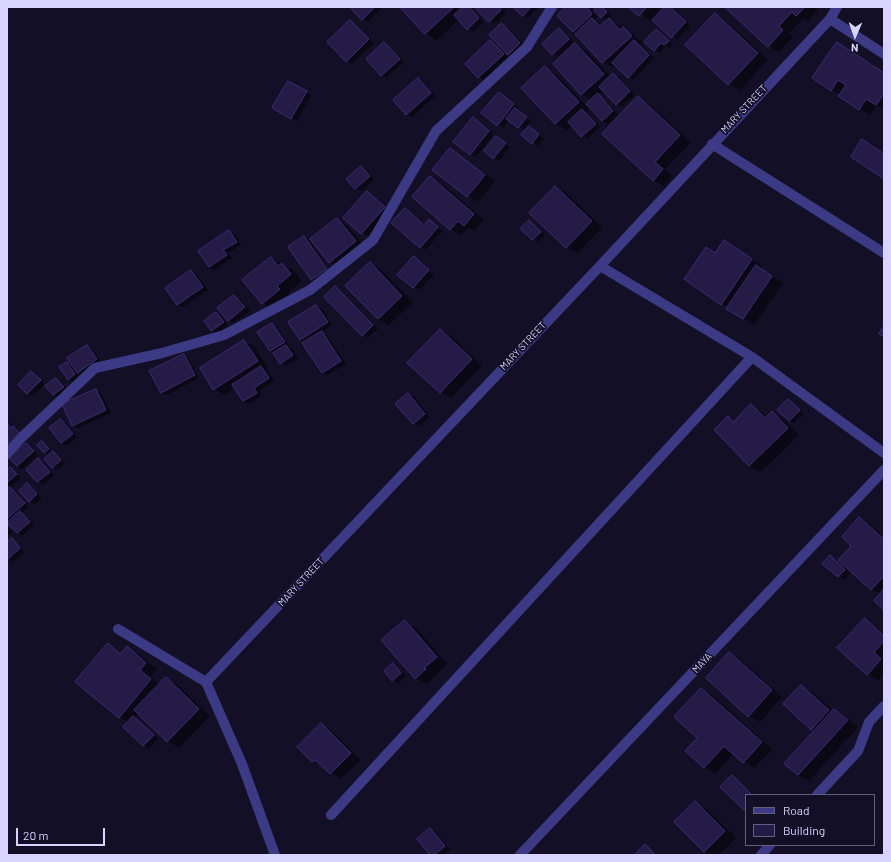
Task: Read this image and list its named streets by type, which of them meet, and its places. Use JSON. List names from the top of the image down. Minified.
{"streets":{"street":["MARY STREET","MAYA"]},"legend":["Road","Building"],"scale_bar":"20 m","north":"bottom"}
